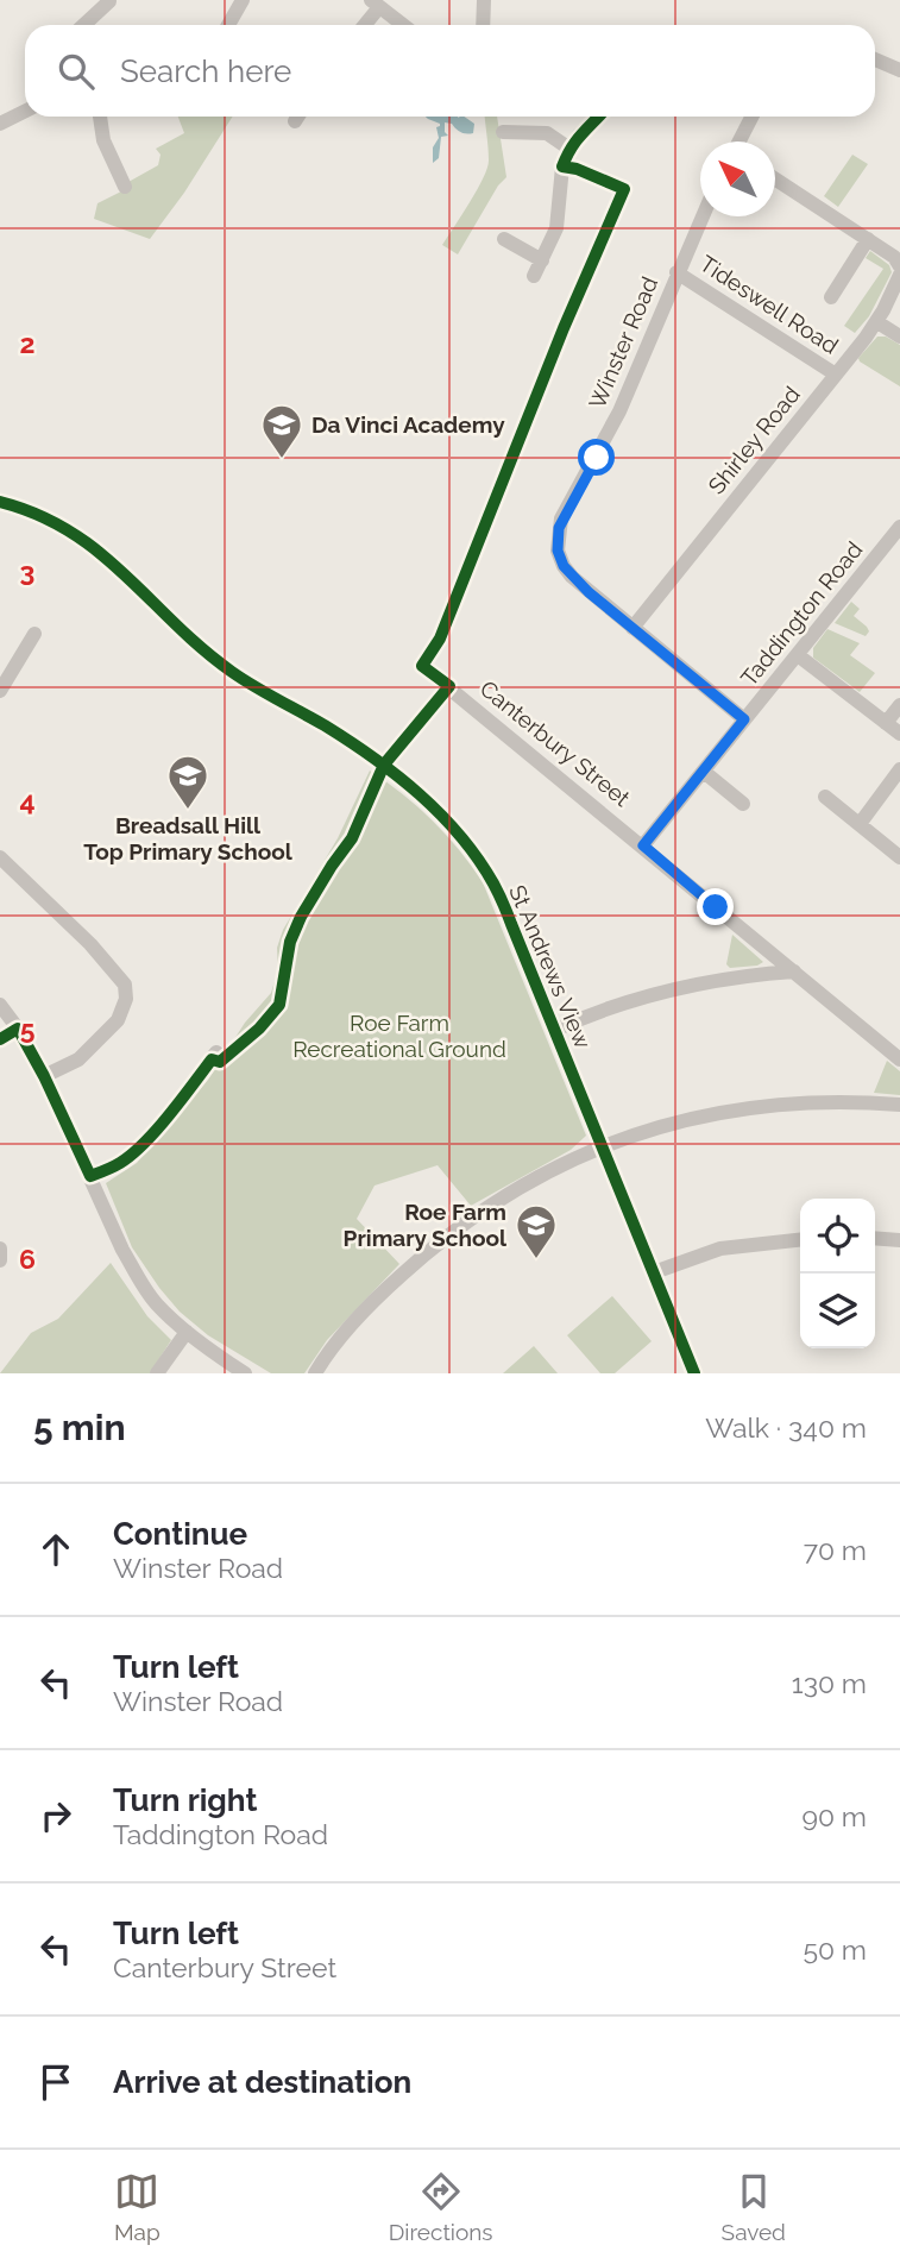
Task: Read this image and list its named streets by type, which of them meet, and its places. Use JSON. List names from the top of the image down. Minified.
{"streets":{"street":["Tideswell Road","Winster Road","Shirley Road","Taddington Road","Canterbury Street","St Andrews View"]},"crossings":[["Tideswell Road","Winster Road"],["Tideswell Road","Shirley Road"],["Winster Road","Shirley Road"],["Winster Road","Taddington Road"],["Taddington Road","Canterbury Street"],["Canterbury Street","St Andrews View"]],"parks":["Roe Farm Recreational Ground"],"places":{"school or university":["Da Vinci Academy","Breadsall Hill Top Primary School","Roe Farm Primary School"]},"north":"top left","page":{"search":"Search here","heading":["5 min","Walk · 340 m"],"list":[["Continue","Winster Road","70 m"],["Turn left","Winster Road","130 m"],["Turn right","Taddington Road","90 m"],["Turn left","Canterbury Street","50 m"],"Arrive at destination"],"nav":["Map","Directions","Saved"]},"grid":{"rows":["2","3","4","5","6"]}}
